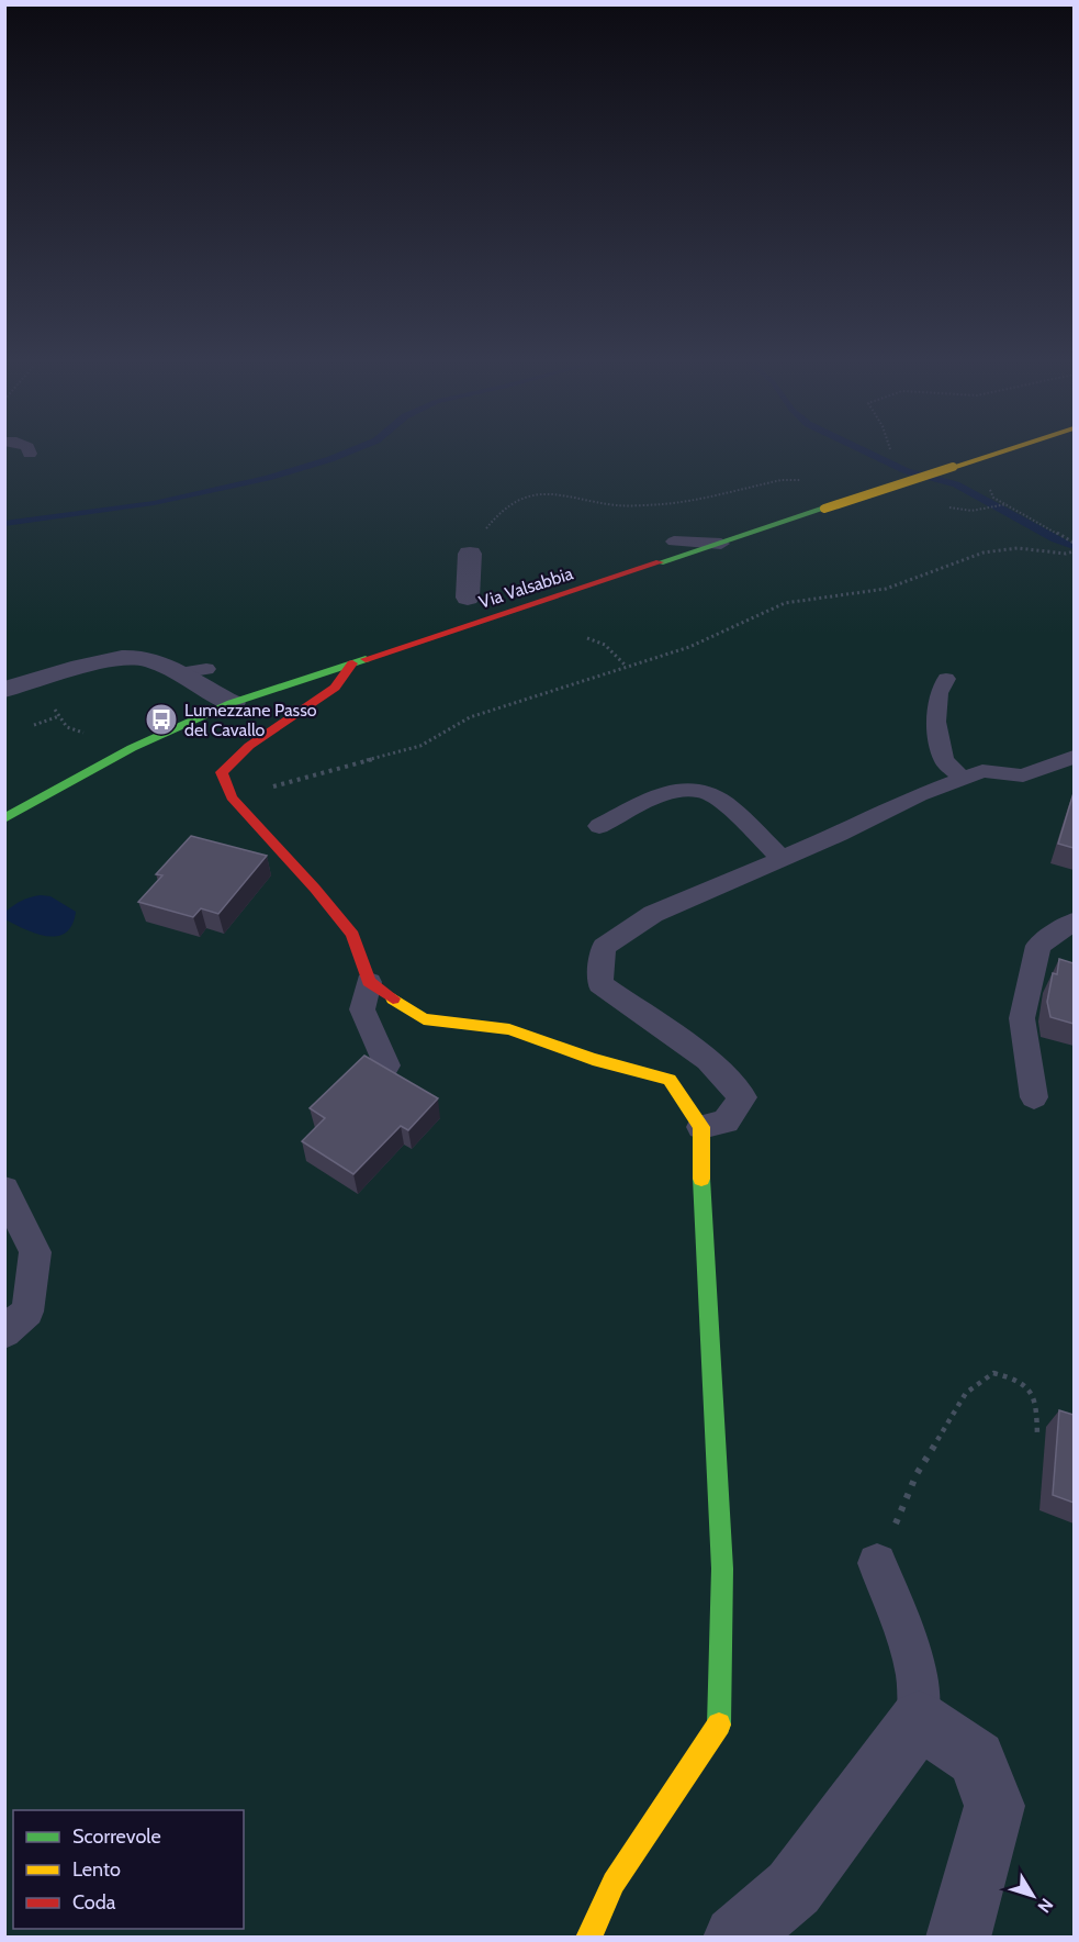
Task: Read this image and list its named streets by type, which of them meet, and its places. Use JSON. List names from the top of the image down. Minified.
{"streets":{"main road":["Via Valsabbia"]},"places":{"bus stop":["Lumezzane Passo del Cavallo"]},"legend":["Scorrevole","Lento","Coda"],"north":"bottom right"}
